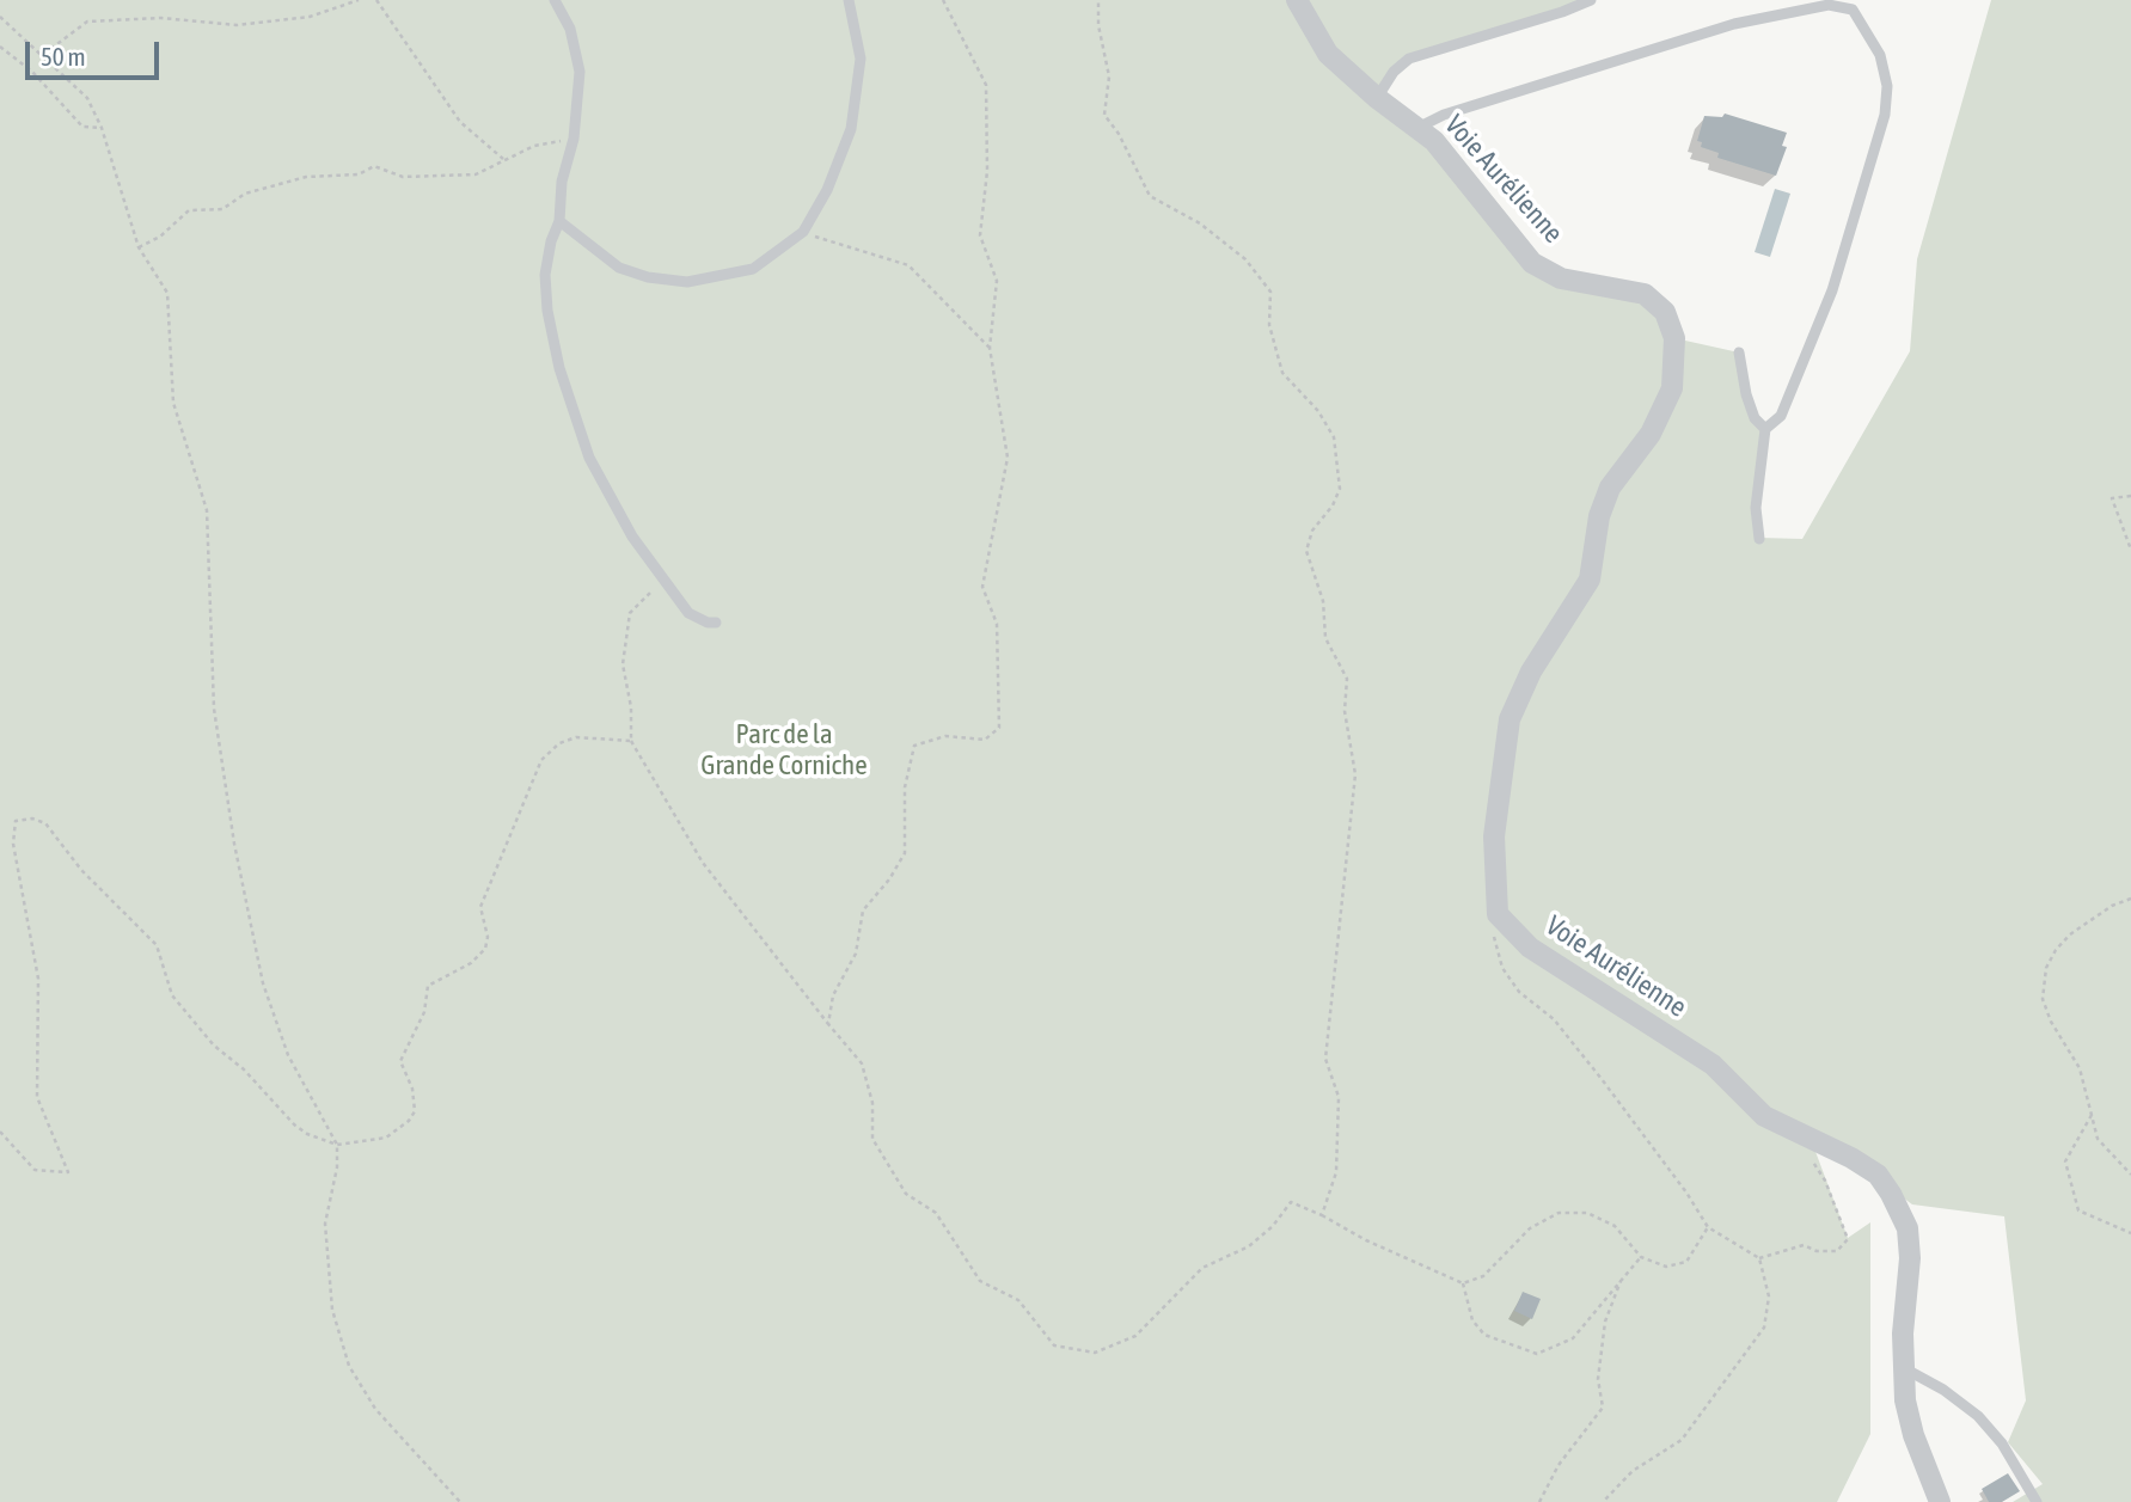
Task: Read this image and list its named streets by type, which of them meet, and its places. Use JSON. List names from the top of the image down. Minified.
{"streets":{"street":["Voie Aurélienne"]},"parks":["Parc de la Grande Corniche"],"scale_bar":"50 m"}
